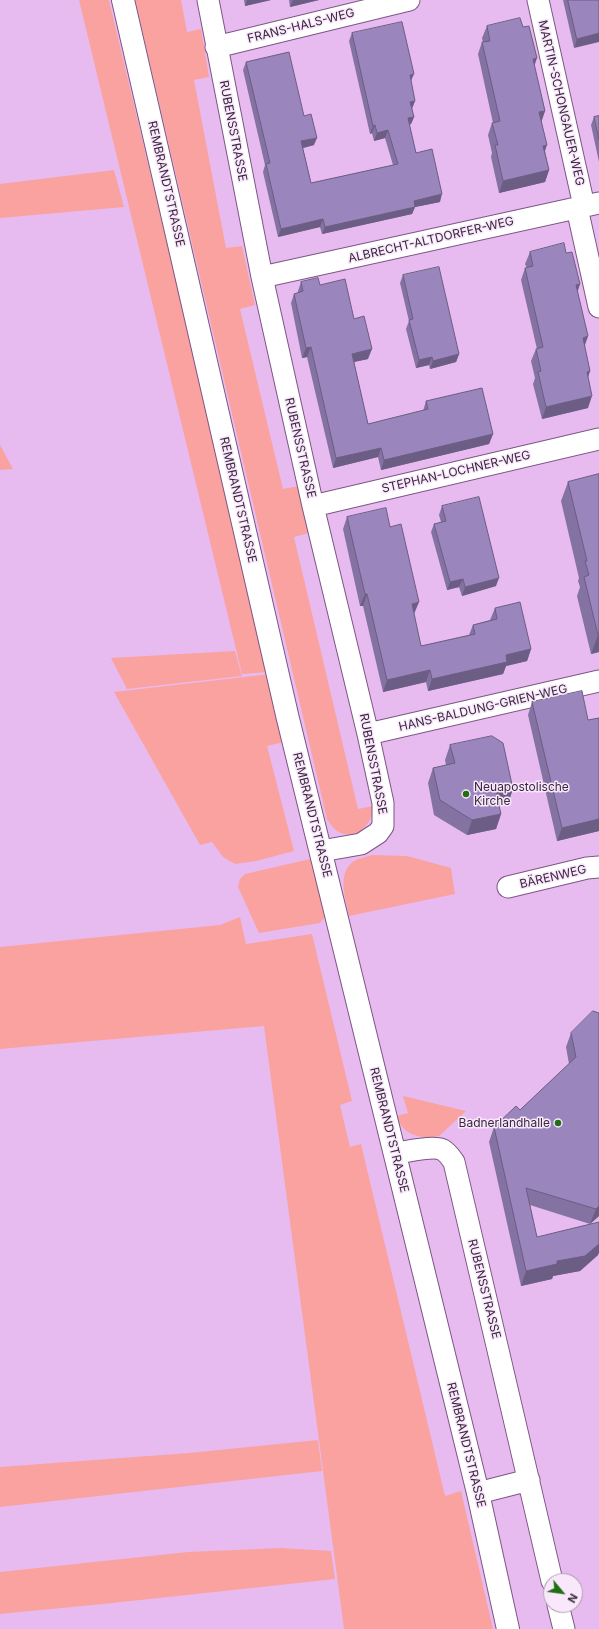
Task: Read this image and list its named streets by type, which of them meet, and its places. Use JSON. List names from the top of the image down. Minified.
{"streets":{"street":["FRANS-HALS-WEG","MARTIN-SCHONGAUER-WEG","RUBENSSTRASSE","REMBRANDTSTRASSE","ALBRECHT-ALTDORFER-WEG","STEPHAN-LOCHNER-WEG","HANS-BALDUNG-GRIEN-WEG","BÄRENWEG"]},"crossings":[["FRANS-HALS-WEG","RUBENSSTRASSE"],["MARTIN-SCHONGAUER-WEG","ALBRECHT-ALTDORFER-WEG"],["RUBENSSTRASSE","REMBRANDTSTRASSE"],["RUBENSSTRASSE","ALBRECHT-ALTDORFER-WEG"],["RUBENSSTRASSE","STEPHAN-LOCHNER-WEG"],["RUBENSSTRASSE","HANS-BALDUNG-GRIEN-WEG"]],"places":["Neuapostolische Kirche","Badnerlandhalle"],"north":"bottom right"}
